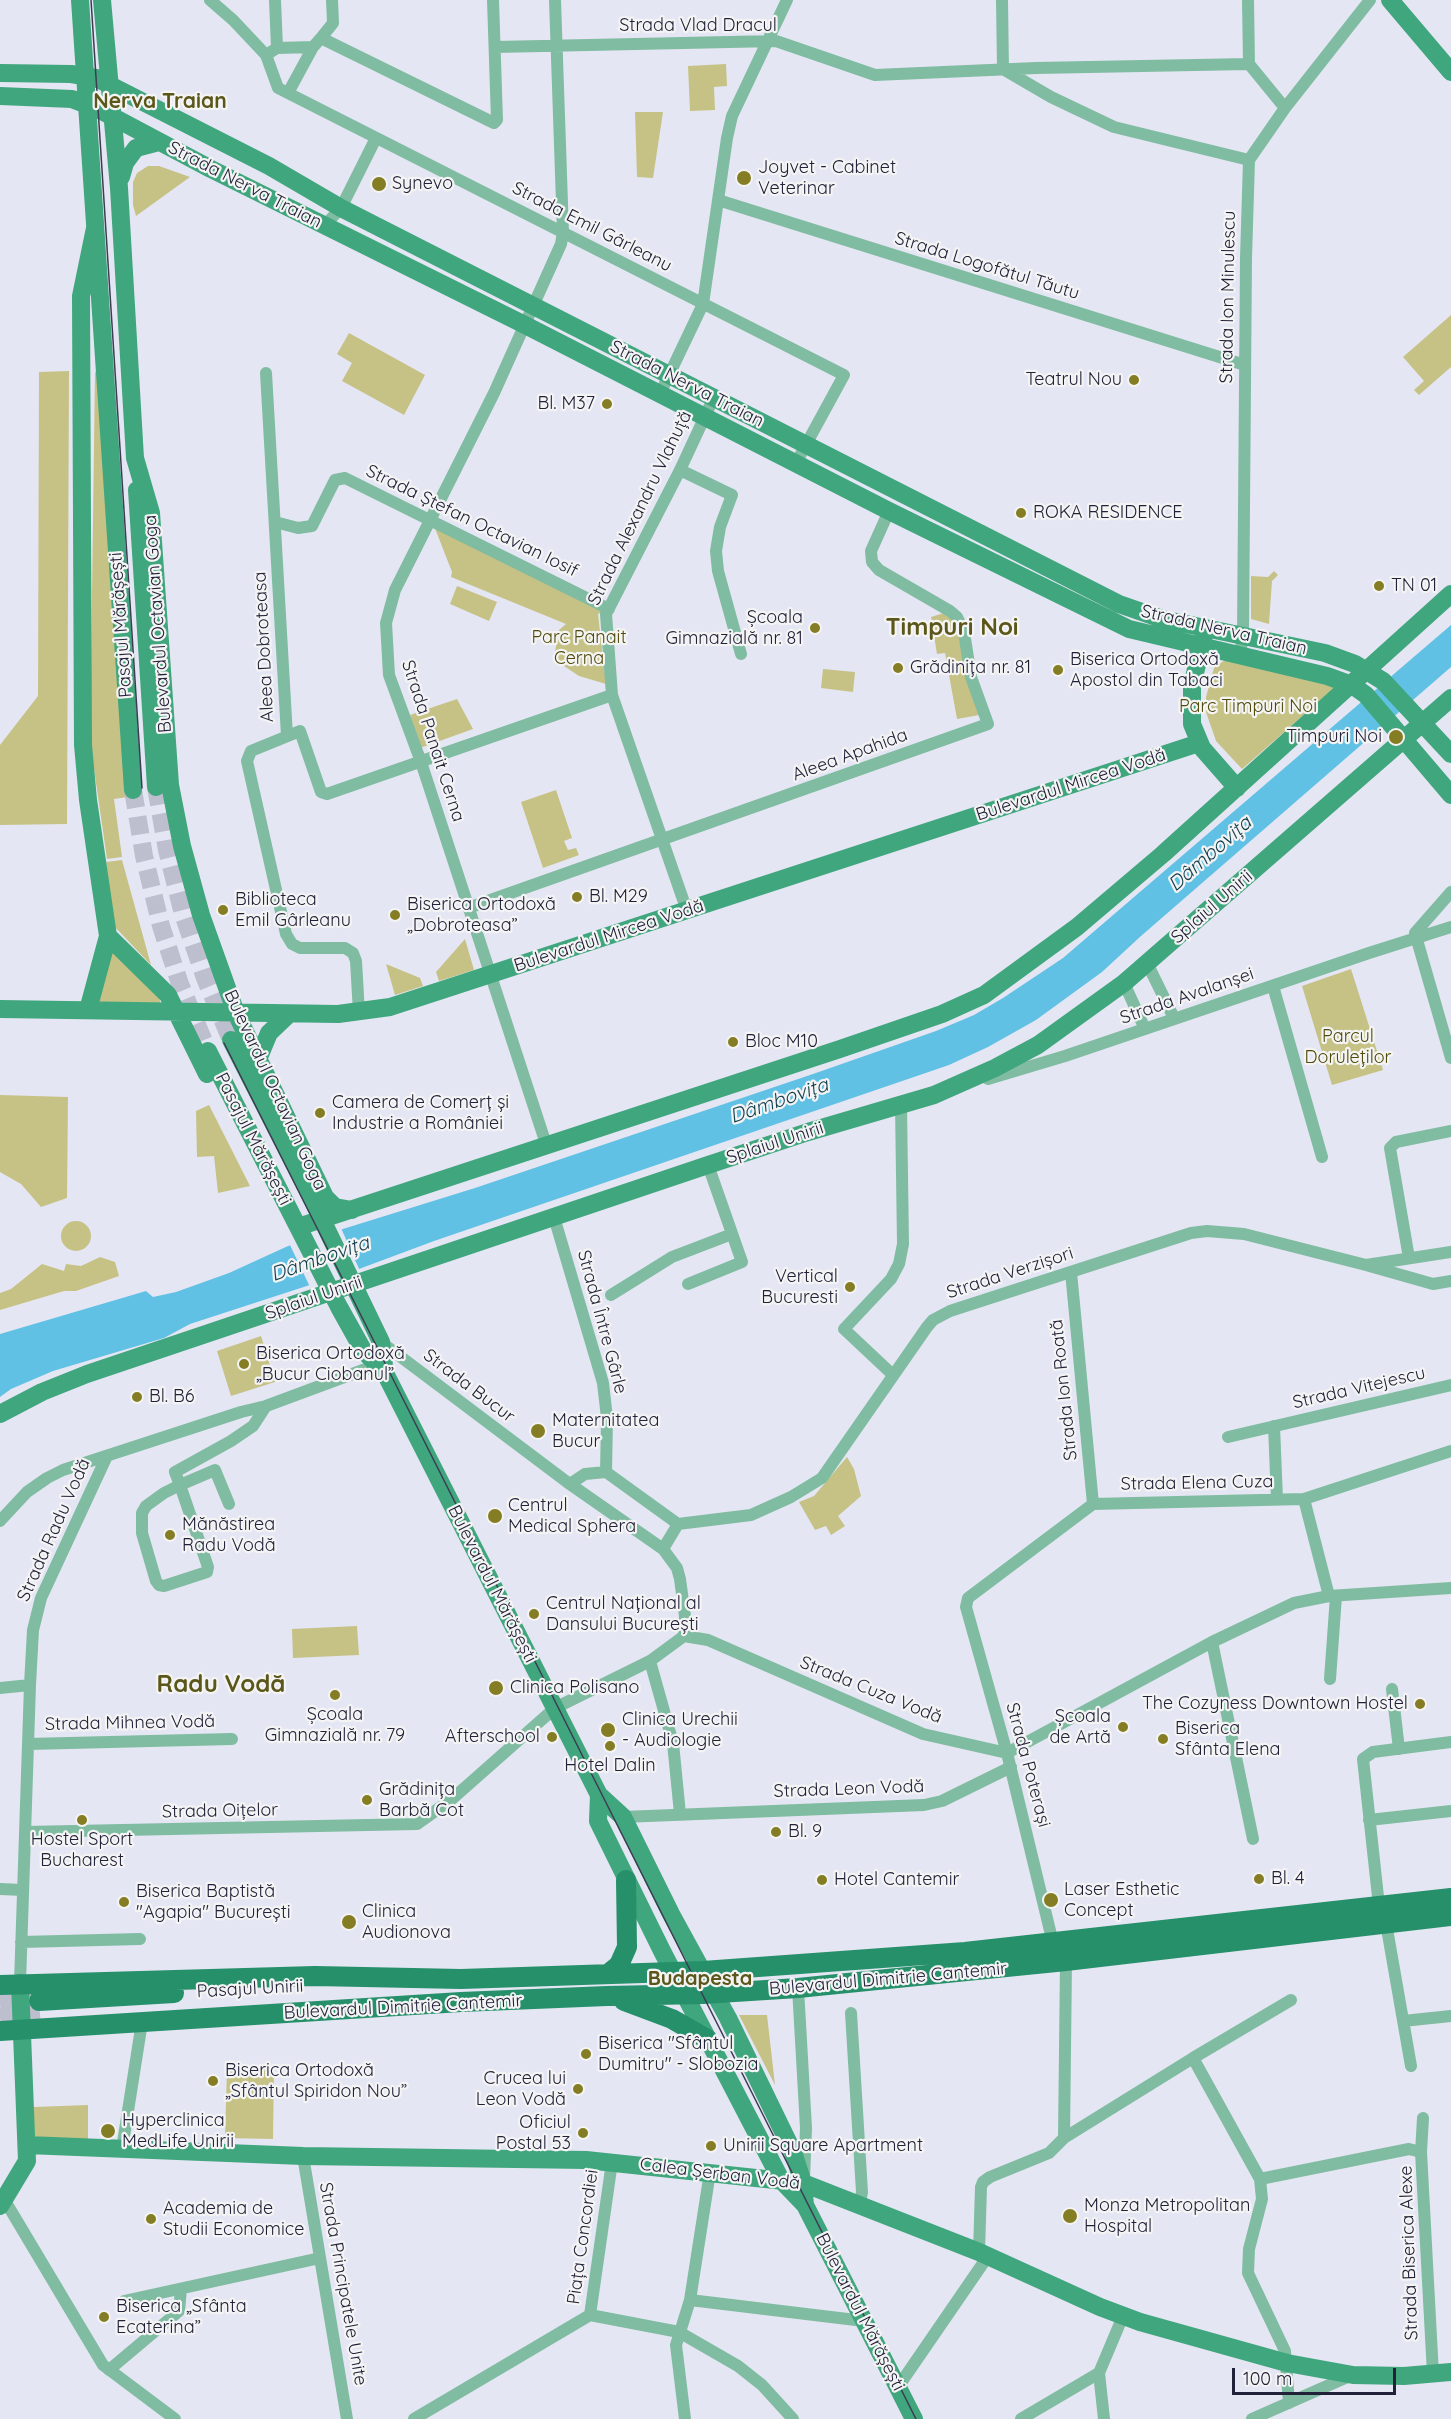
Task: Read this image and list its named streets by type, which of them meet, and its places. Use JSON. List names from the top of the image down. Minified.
{"streets":{"main road":["Strada Nerva Traian","Bulevardul Octavian Goga","Pasajul Mărășești","Bulevardul Mircea Vodă","Splaiul Unirii","Bulevardul Mărășești","Bulevardul Dimitrie Cantemir","Pasajul Unirii","Calea Șerban Vodă"],"street":["Strada Vlad Dracul","Strada Emil Gârleanu","Strada Logofătul Tăutu","Strada Ion Minulescu","Strada Alexandru Vlahuță","Strada Ștefan Octavian Iosif","Aleea Dobroteasa","Strada Panait Cerna","Aleea Apahida","Strada Avalanșei","Strada Verzișori","Strada Între Gârle","Strada Bucur","Strada Vitejescu","Strada Ion Roată","Strada Elena Cuza","Strada Radu Vodă","Strada Cuza Vodă","Strada Mihnea Vodă","Strada Poterași","Strada Leon Vodă","Strada Oițelor","Piața Concordiei","Strada Biserica Alexe","Strada Principatele Unite"]},"crossings":[["Strada Vlad Dracul","Strada Panait Cerna"],["Strada Nerva Traian","Strada Emil Gârleanu"],["Strada Nerva Traian","Strada Ion Minulescu"],["Strada Nerva Traian","Strada Alexandru Vlahuță"],["Strada Nerva Traian","Bulevardul Octavian Goga"],["Strada Nerva Traian","Strada Panait Cerna"],["Strada Nerva Traian","Aleea Apahida"],["Strada Nerva Traian","Splaiul Unirii"],["Strada Emil Gârleanu","Strada Panait Cerna"],["Strada Logofătul Tăutu","Strada Ion Minulescu"],["Strada Alexandru Vlahuță","Strada Ștefan Octavian Iosif"],["Strada Alexandru Vlahuță","Aleea Apahida"],["Strada Alexandru Vlahuță","Bulevardul Mircea Vodă"],["Strada Ștefan Octavian Iosif","Aleea Dobroteasa"],["Strada Ștefan Octavian Iosif","Strada Panait Cerna"],["Bulevardul Octavian Goga","Pasajul Mărășești"],["Bulevardul Octavian Goga","Bulevardul Mircea Vodă"],["Pasajul Mărășești","Splaiul Unirii"],["Pasajul Mărășești","Bulevardul Mărășești"],["Aleea Dobroteasa","Bulevardul Mircea Vodă"],["Strada Panait Cerna","Aleea Apahida"],["Strada Panait Cerna","Bulevardul Mircea Vodă"],["Splaiul Unirii","Strada Avalanșei"],["Splaiul Unirii","Strada Între Gârle"],["Splaiul Unirii","Bulevardul Mărășești"],["Strada Verzișori","Strada Ion Roată"],["Strada Bucur","Strada Radu Vodă"],["Strada Bucur","Bulevardul Mărășești"],["Strada Vitejescu","Strada Elena Cuza"],["Strada Ion Roată","Strada Elena Cuza"],["Strada Ion Roată","Strada Poterași"],["Strada Elena Cuza","Strada Poterași"],["Strada Radu Vodă","Bulevardul Mărășești"],["Strada Radu Vodă","Strada Mihnea Vodă"],["Strada Radu Vodă","Strada Oițelor"],["Strada Radu Vodă","Bulevardul Dimitrie Cantemir"],["Bulevardul Mărășești","Strada Leon Vodă"],["Bulevardul Mărășești","Strada Oițelor"],["Bulevardul Mărășești","Bulevardul Dimitrie Cantemir"],["Bulevardul Mărășești","Calea Șerban Vodă"],["Strada Cuza Vodă","Strada Poterași"],["Strada Poterași","Strada Leon Vodă"],["Strada Poterași","Bulevardul Dimitrie Cantemir"],["Bulevardul Dimitrie Cantemir","Pasajul Unirii"],["Calea Șerban Vodă","Piața Concordiei"],["Calea Șerban Vodă","Strada Biserica Alexe"],["Calea Șerban Vodă","Strada Principatele Unite"]],"districts":["Nerva Traian","Timpuri Noi","Radu Vodă","Budapesta"],"water":["Dâmbovița"],"parks":["Parc Panait Cerna","Parc Timpuri Noi","Parcul Doruleților"],"places":["Joyvet - Cabinet Veterinar","Synevo","Teatrul Nou","Bl. M37","ROKA RESIDENCE","TN 01","Școala Gimnazială nr. 81","Grădinița nr. 81","Biserica Ortodoxă Apostol din Tabaci","Timpuri Noi","Bl. M29","Biblioteca Emil Gârleanu","Biserica Ortodoxă „Dobroteasa”","Bloc M10","Camera de Comerț și Industrie a României","Vertical Bucuresti","Biserica Ortodoxă „Bucur Ciobanul”","Bl. B6","Maternitatea Bucur","Centrul Medical Sphera","Mănăstirea Radu Vodă","Centrul Național al Dansului București","Clinica Polisano","Școala Gimnazială nr. 79","The Cozyness Downtown Hostel","Școala de Artă","Clinica Urechii - Audiologie","Afterschool","Biserica Sfânta Elena","Hotel Dalin","Grădinița Barbă Cot","Hostel Sport Bucharest","Bl. 9","Bl. 4","Hotel Cantemir","Laser Esthetic Concept","Biserica Baptistă \"Agapia\" București","Clinica Audionova","Biserica \"Sfântul Dumitru\" - Slobozia","Biserica Ortodoxă „Sfântul Spiridon Nou”","Crucea lui Leon Vodă","Hyperclinica MedLife Unirii","Oficiul Postal 53","Unirii Square Apartment","Monza Metropolitan Hospital","Academia de Studii Economice","Biserica „Sfânta Ecaterina”"],"scale_bar":"100 m"}
